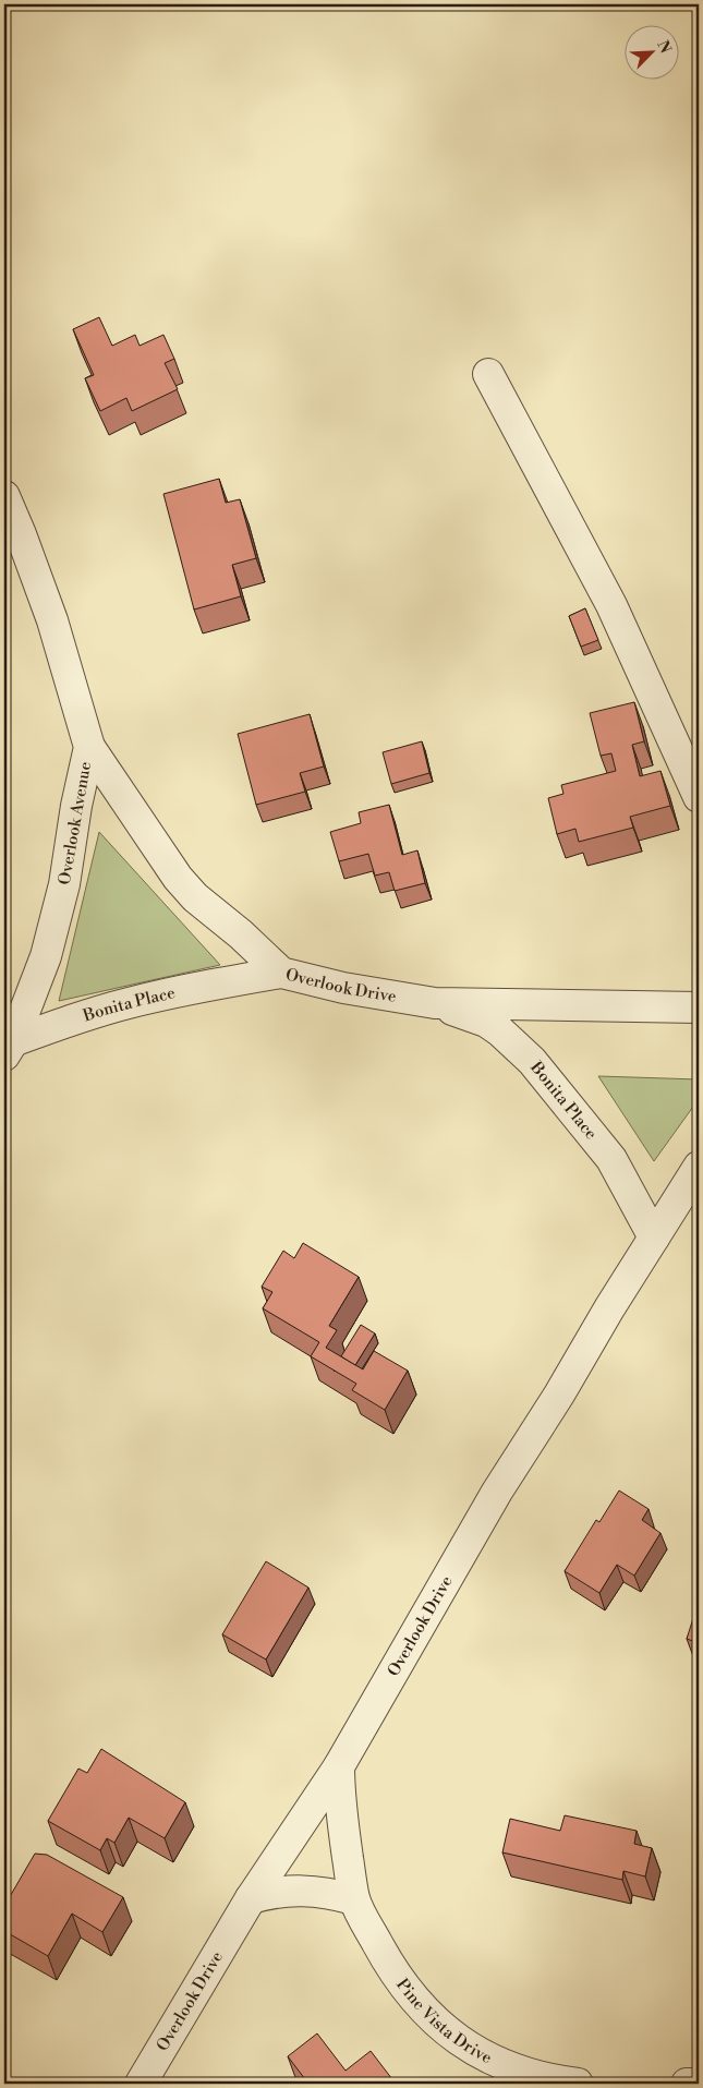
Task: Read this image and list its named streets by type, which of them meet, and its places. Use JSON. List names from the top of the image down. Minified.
{"streets":{"street":["Overlook Avenue","Overlook Drive","Bonita Place","Pine Vista Drive"]},"crossings":[["Overlook Avenue","Overlook Drive"],["Overlook Avenue","Bonita Place"],["Overlook Drive","Bonita Place"],["Overlook Drive","Pine Vista Drive"]],"north":"top right"}
